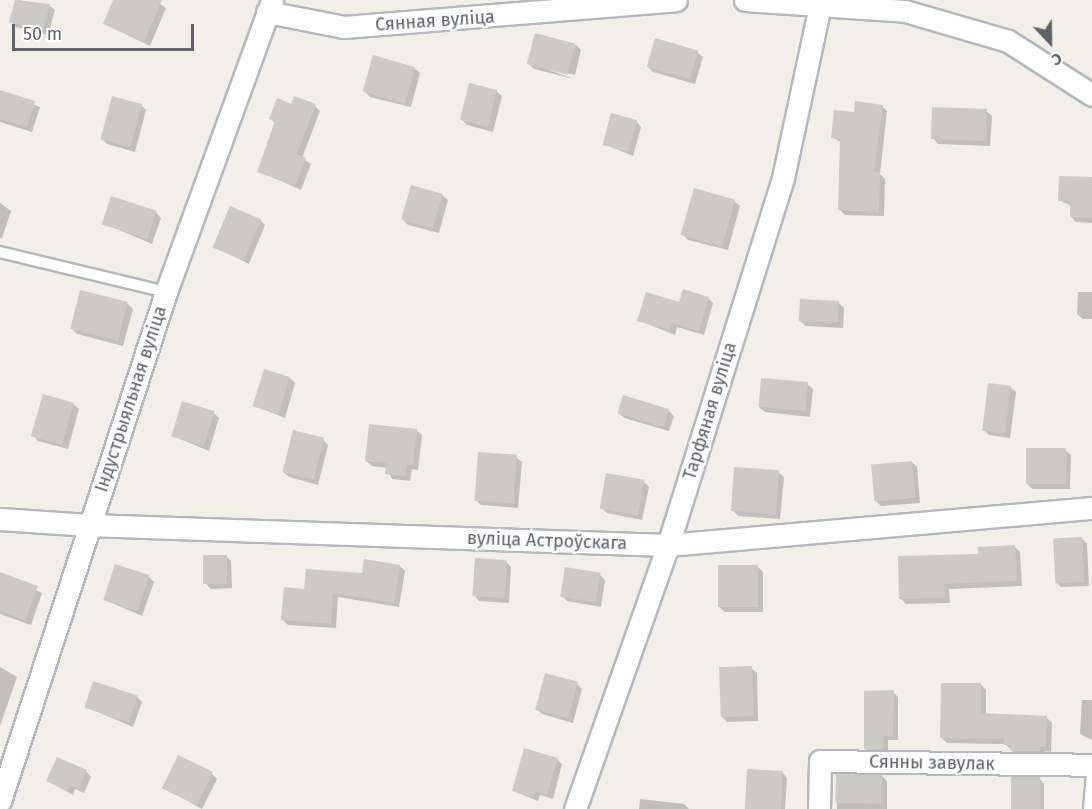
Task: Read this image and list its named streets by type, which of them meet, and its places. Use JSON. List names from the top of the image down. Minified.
{"streets":{"street":["Сянная вуліца","Індустрыяльная вуліца","Тарфяная вуліца","вуліца Астроўскага","Сянны завулак"]},"crossings":[["Сянная вуліца","Індустрыяльная вуліца"],["Індустрыяльная вуліца","вуліца Астроўскага"],["Тарфяная вуліца","вуліца Астроўскага"]],"scale_bar":"50 m","north":"bottom"}
